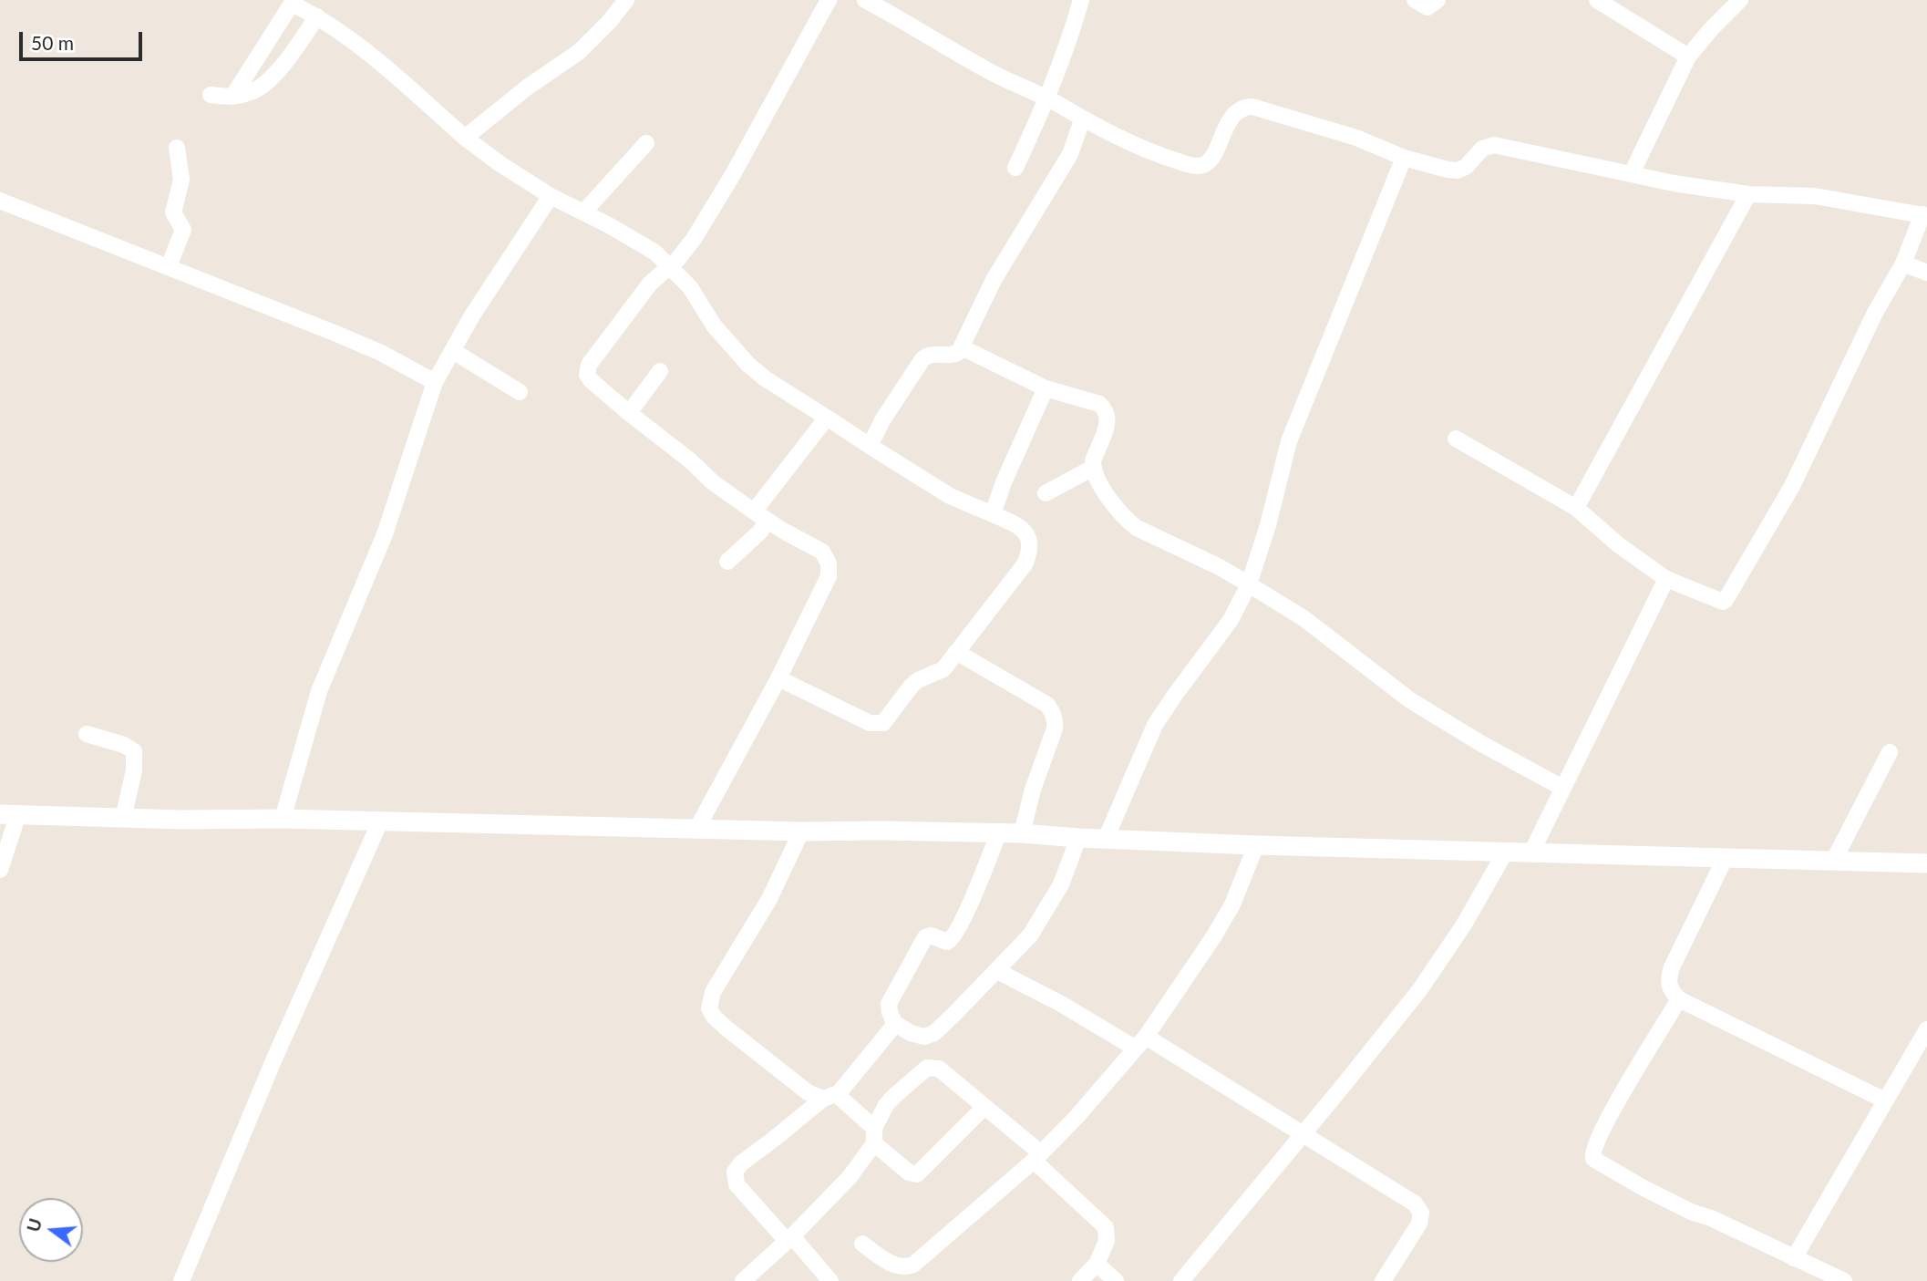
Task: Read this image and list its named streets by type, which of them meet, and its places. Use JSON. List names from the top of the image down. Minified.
{"scale_bar":"50 m","north":"left"}
